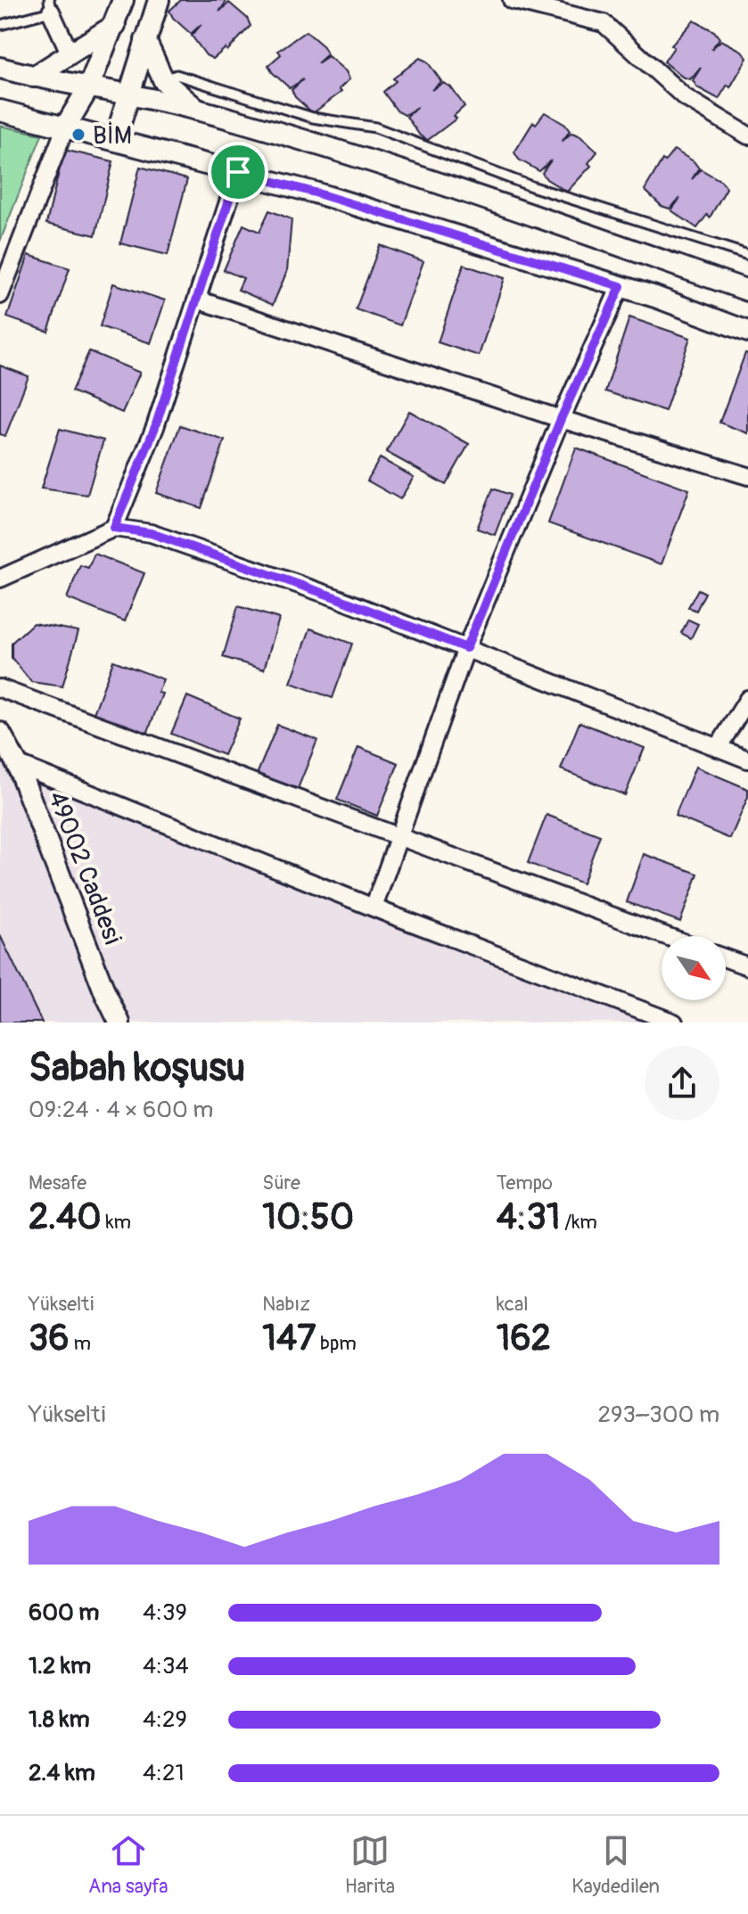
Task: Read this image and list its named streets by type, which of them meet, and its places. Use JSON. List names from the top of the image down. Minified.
{"streets":{"street":["49002 Caddesi"]},"places":["BİM"],"north":"bottom right","page":{"heading":["Sabah koşusu","09:24 · 4 × 600 m"],"stats":[["Mesafe","2.40 km"],["Süre","10:50"],["Tempo","4:31 /km"],["Yükselti","36 m"],["Nabız","147 bpm"],["kcal","162"]],"chart":["Yükselti","293–300 m"],"list":[{"name":"600 m","note":"4:39"},{"name":"1.2 km","note":"4:34"},{"name":"1.8 km","note":"4:29"},{"name":"2.4 km","note":"4:21"}],"tabs":["Ana sayfa","Harita","Kaydedilen"]}}
